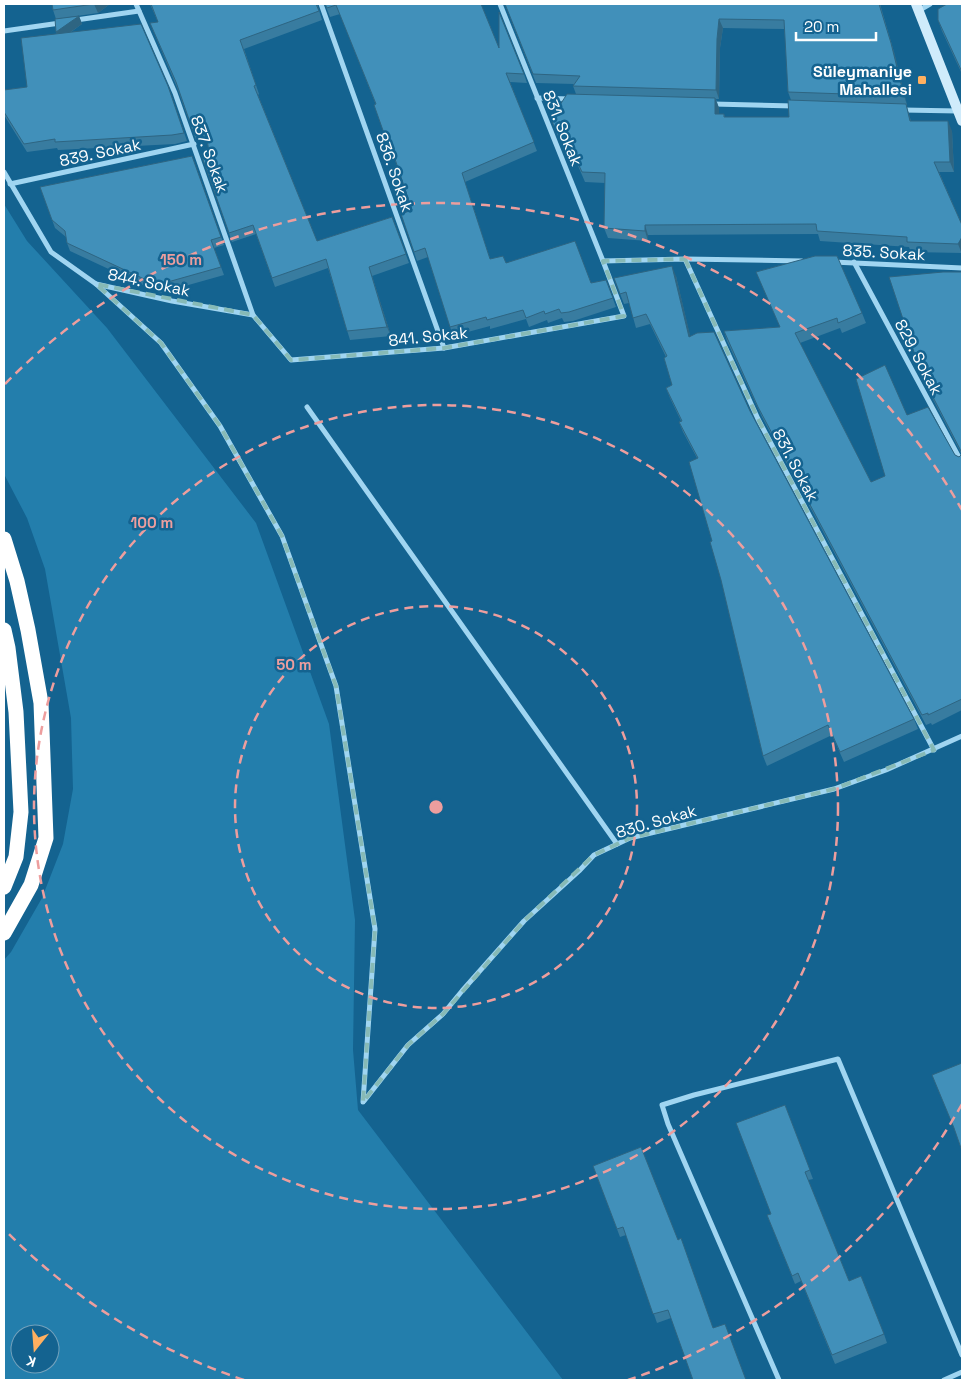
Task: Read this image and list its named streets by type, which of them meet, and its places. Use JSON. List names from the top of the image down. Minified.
{"streets":{"street":["831. Sokak","839. Sokak","837. Sokak","836. Sokak","835. Sokak","844. Sokak","841. Sokak","829. Sokak","830. Sokak"]},"crossings":[["831. Sokak","841. Sokak"],["831. Sokak","830. Sokak"],["839. Sokak","837. Sokak"],["839. Sokak","844. Sokak"],["837. Sokak","844. Sokak"],["837. Sokak","841. Sokak"],["836. Sokak","841. Sokak"],["835. Sokak","829. Sokak"],["844. Sokak","841. Sokak"],["844. Sokak","830. Sokak"]],"places":{"transit":["Süleymaniye Mahallesi"]},"scale_bar":"20 m","north":"bottom","rings":["150 m","100 m","50 m"]}
